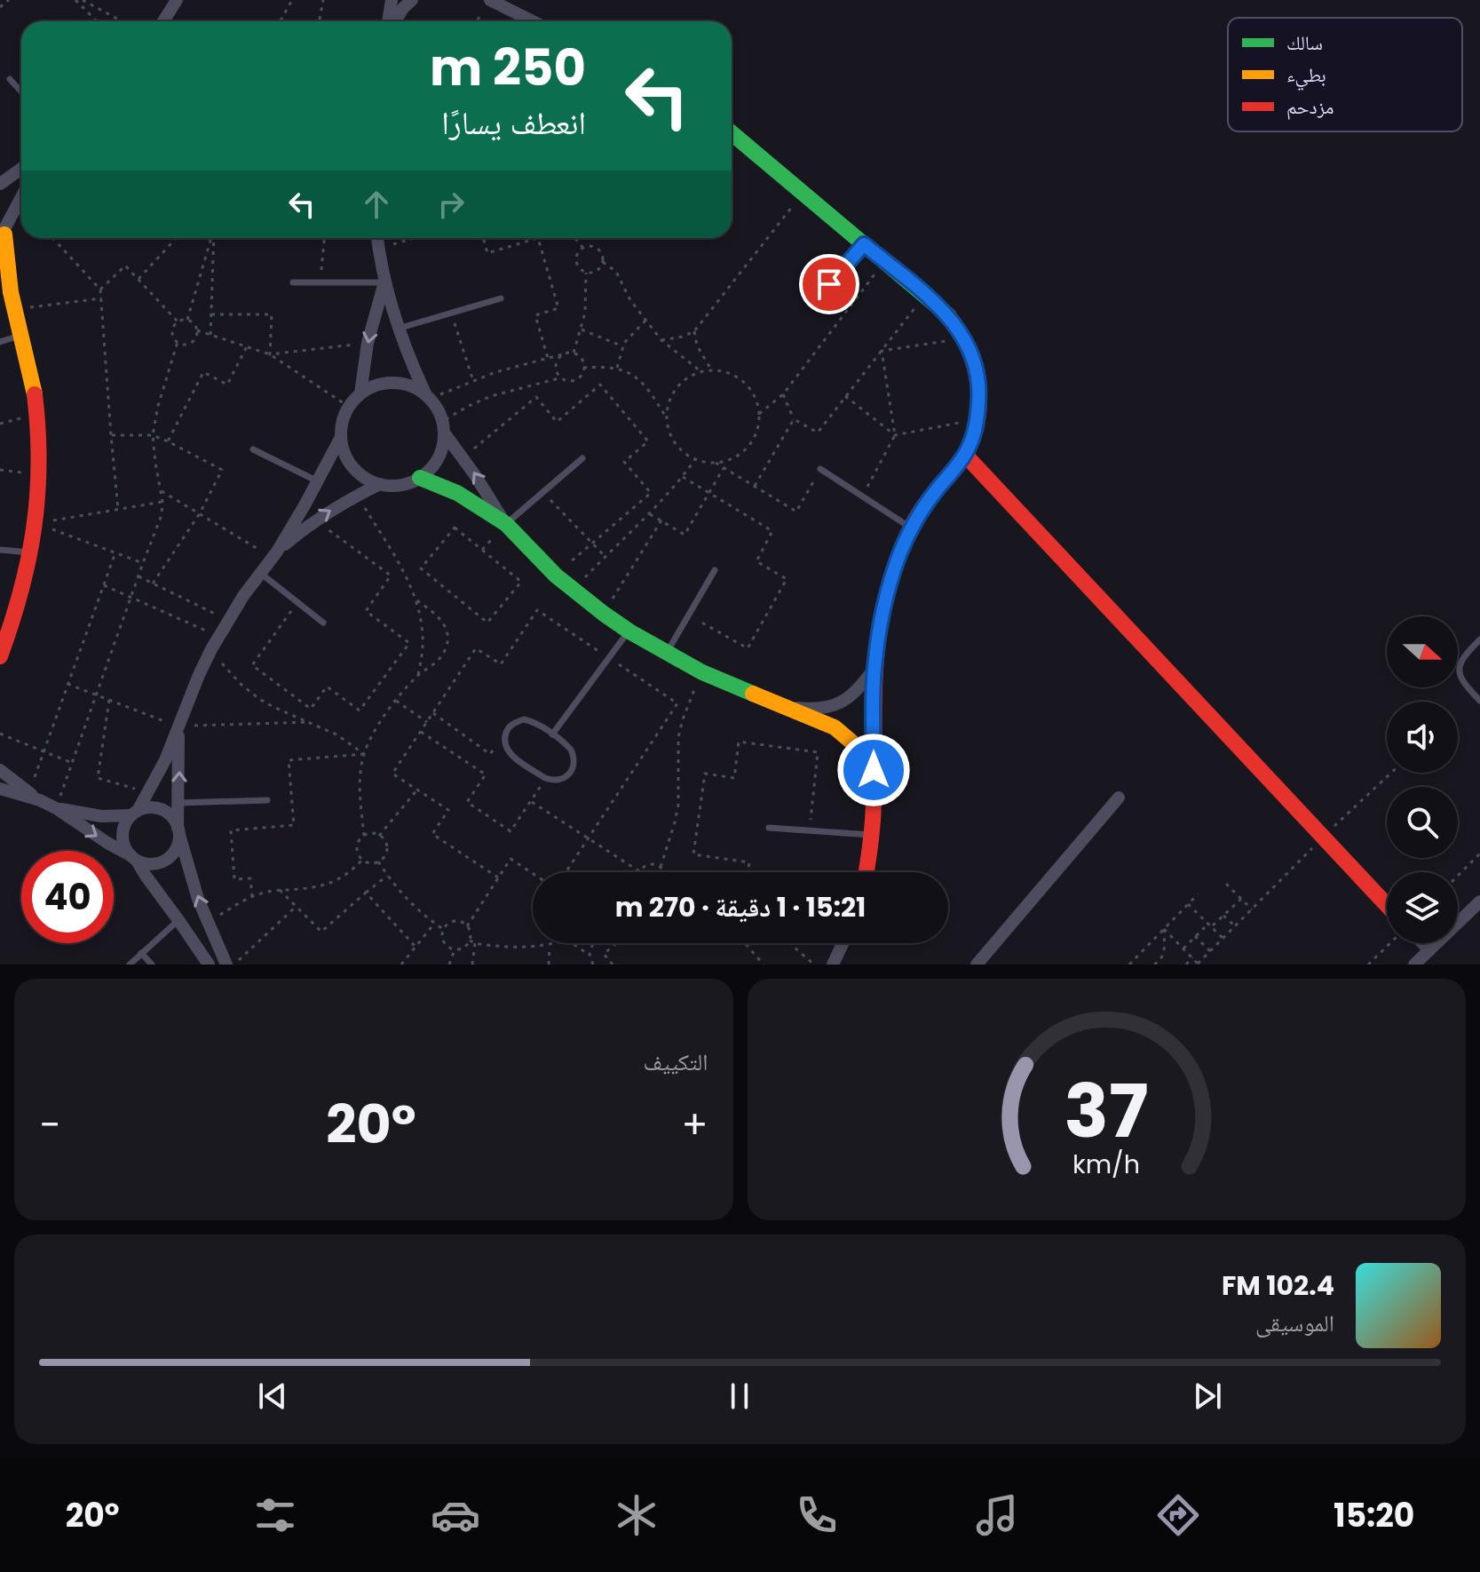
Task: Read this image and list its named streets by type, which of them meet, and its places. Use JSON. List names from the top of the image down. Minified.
{"legend":["سالك","بطيء","مزدحم"],"north":"right","page":{"turn":["250 m","انعطف يسارًا"],"limit":"40","trip":"15:21 · 1 دقيقة · 270 m","tile":"التكييف","heat":["−","20°","+"],"song":["102.4 FM","الموسيقى"],"tabs":["15:20","20°"],"gauge":["37","km/h"]}}
